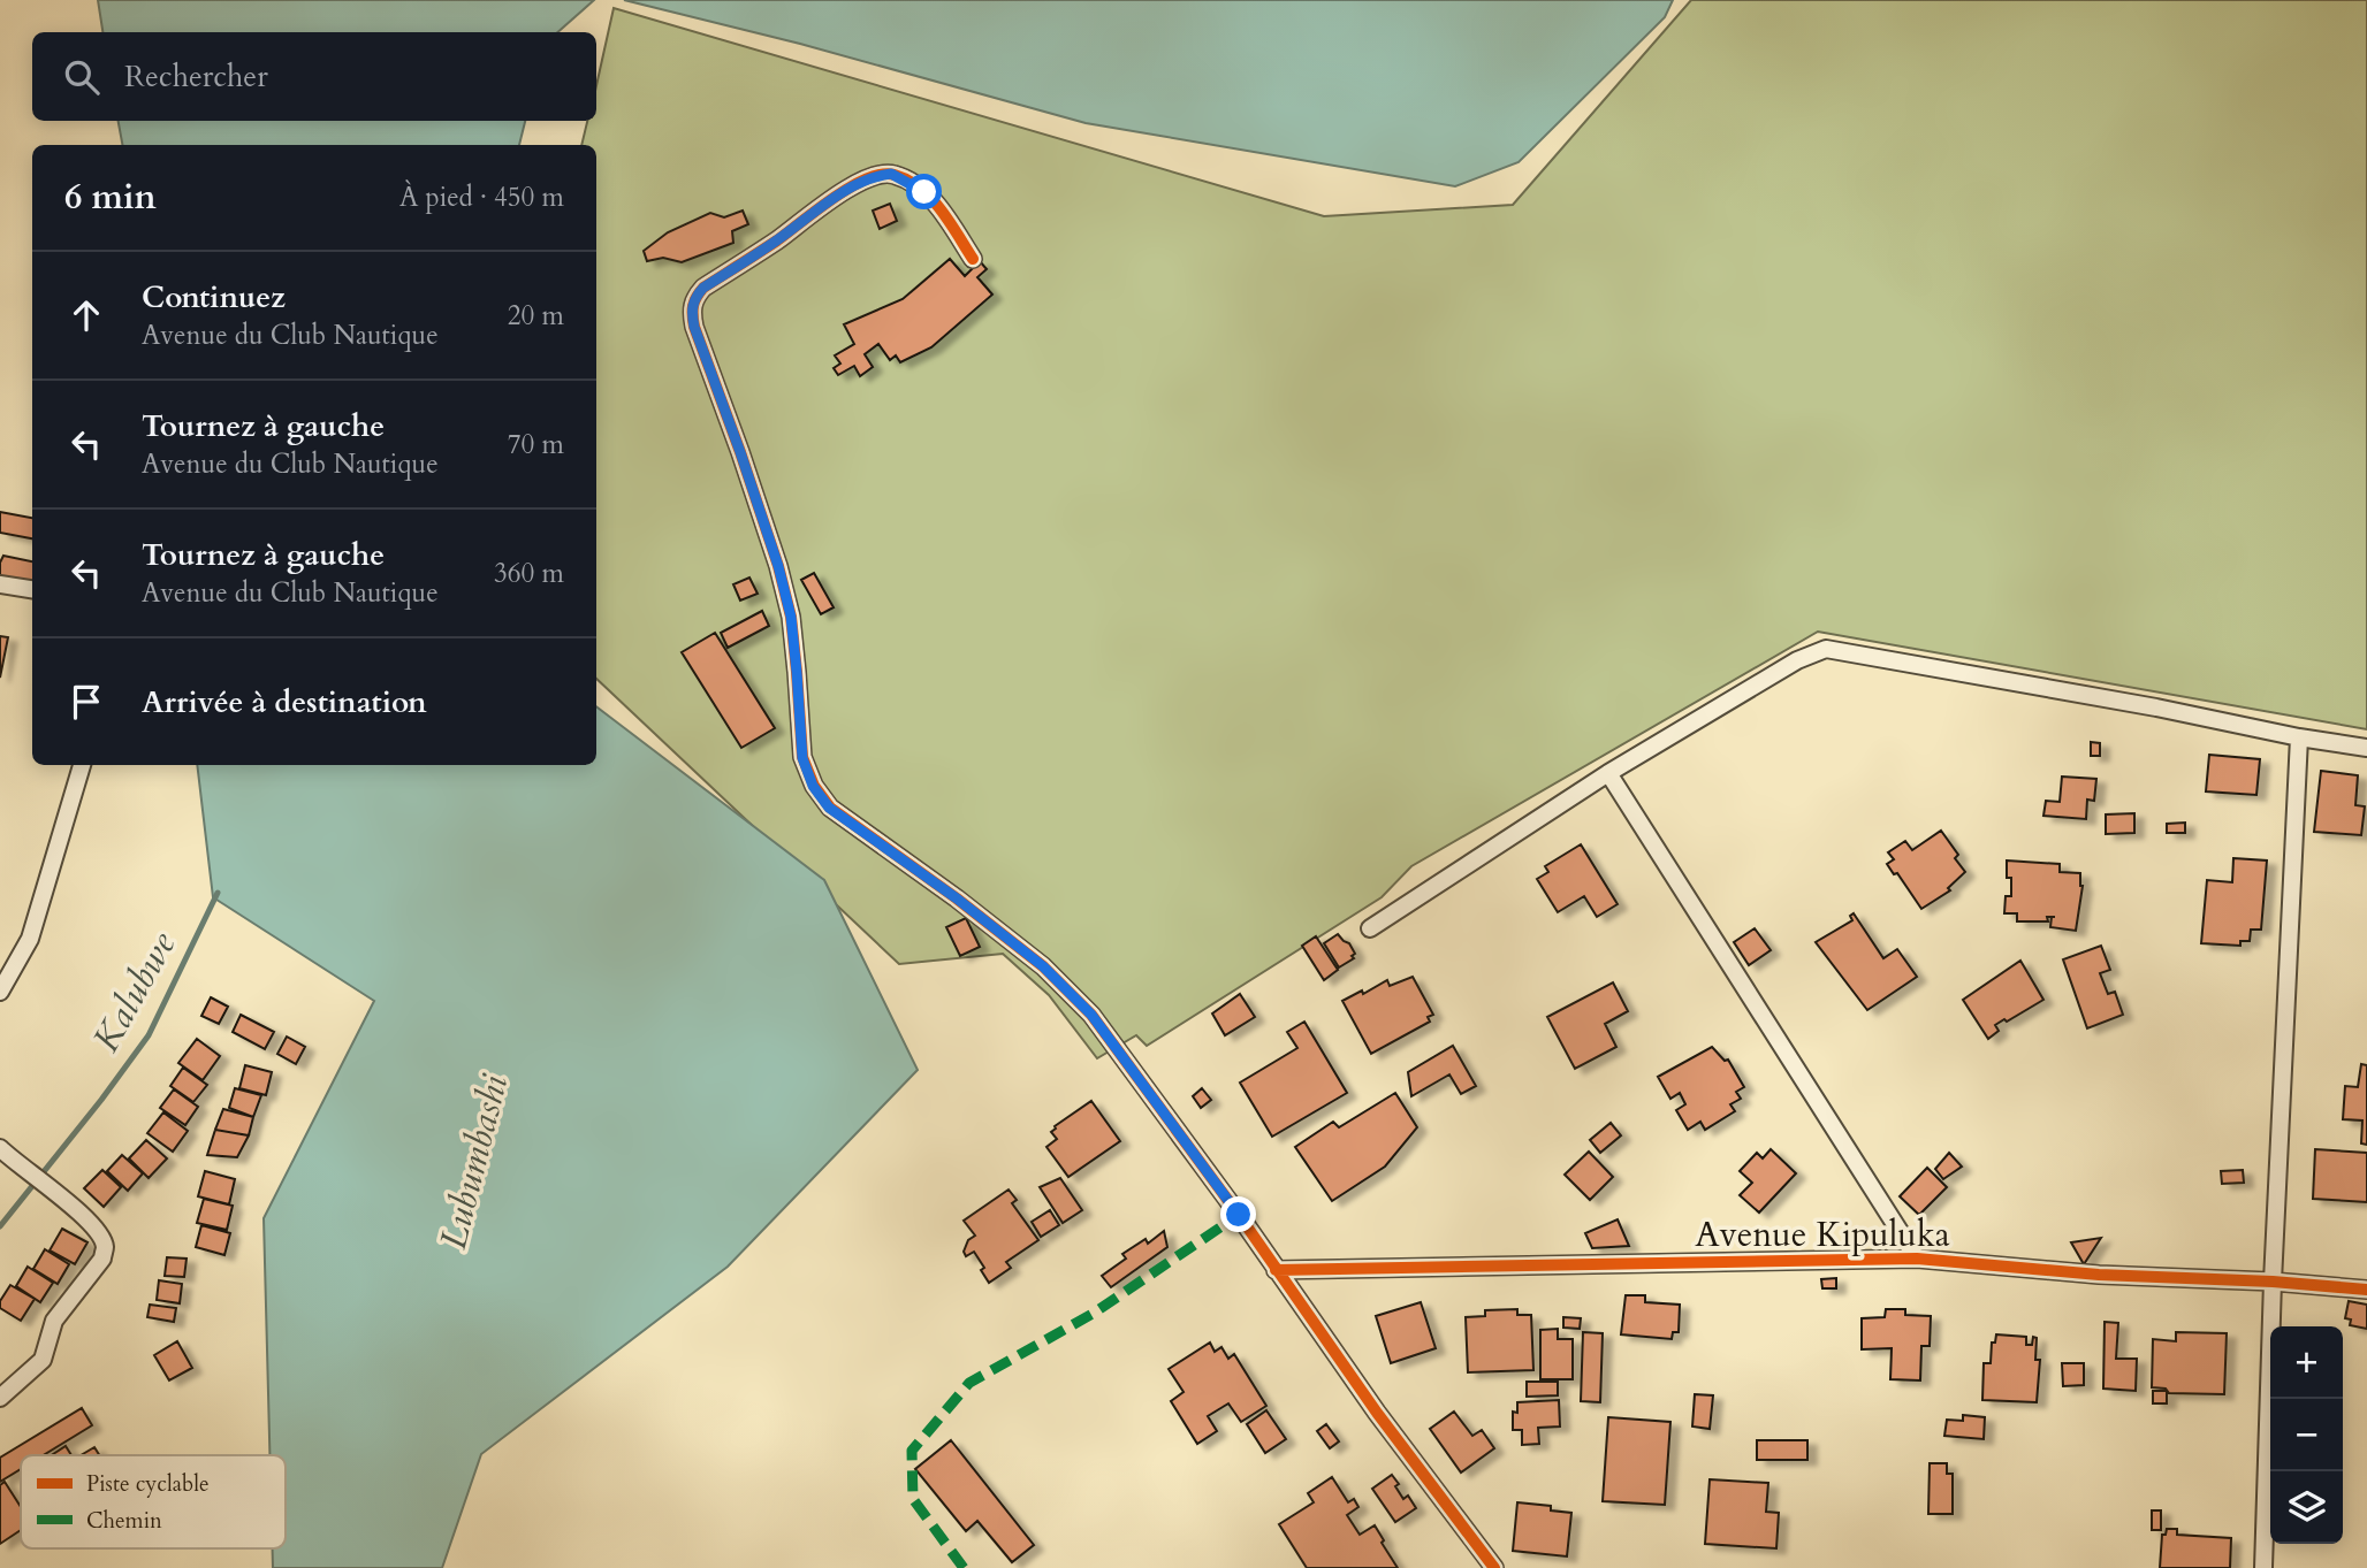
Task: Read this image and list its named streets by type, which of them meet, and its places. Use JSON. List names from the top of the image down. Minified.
{"streets":{"street":["Avenue Kipuluka"]},"water":["Kalubwe","Lubumbashi"],"legend":["Piste cyclable","Chemin"],"page":{"search":"Rechercher","heading":["6 min","À pied · 450 m"],"list":[["Continuez","Avenue du Club Nautique","20 m"],["Tournez à gauche","Avenue du Club Nautique","70 m"],["Tournez à gauche","Avenue du Club Nautique","360 m"],"Arrivée à destination"],"map_buttons":["+","−"]}}
